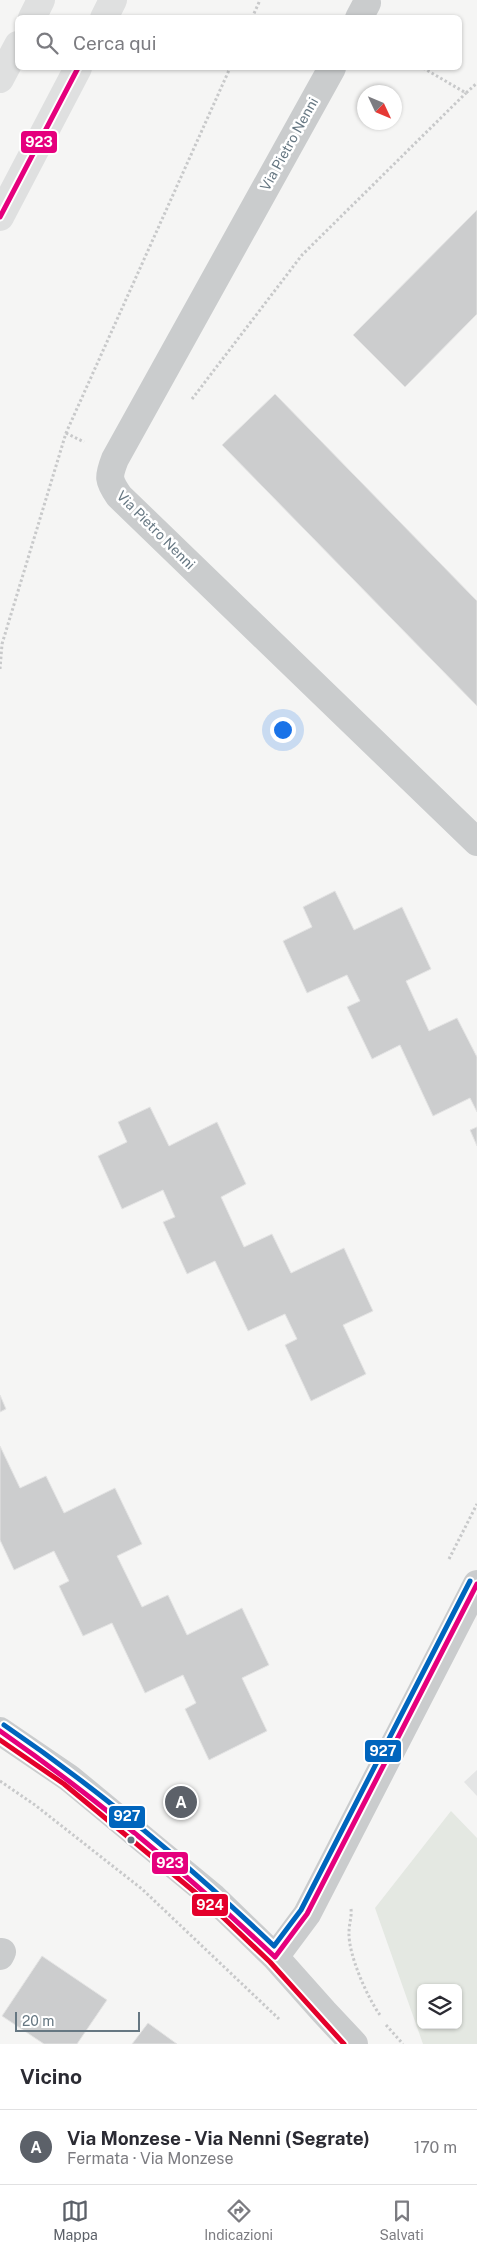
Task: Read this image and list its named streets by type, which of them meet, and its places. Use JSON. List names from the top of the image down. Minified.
{"streets":{"street":["Via Pietro Nenni"]},"lines":["transit line 923","transit line 927","transit line 924"],"scale_bar":"20 m","north":"bottom right","page":{"search":"Cerca qui","pins":"A","scale":"20 m","heading":"Vicino","list":[{"mark":"A","name":"Via Monzese - Via Nenni (Segrate)","note":"Fermata · Via Monzese","value":"170 m"}],"nav":["Mappa","Indicazioni","Salvati"]}}
